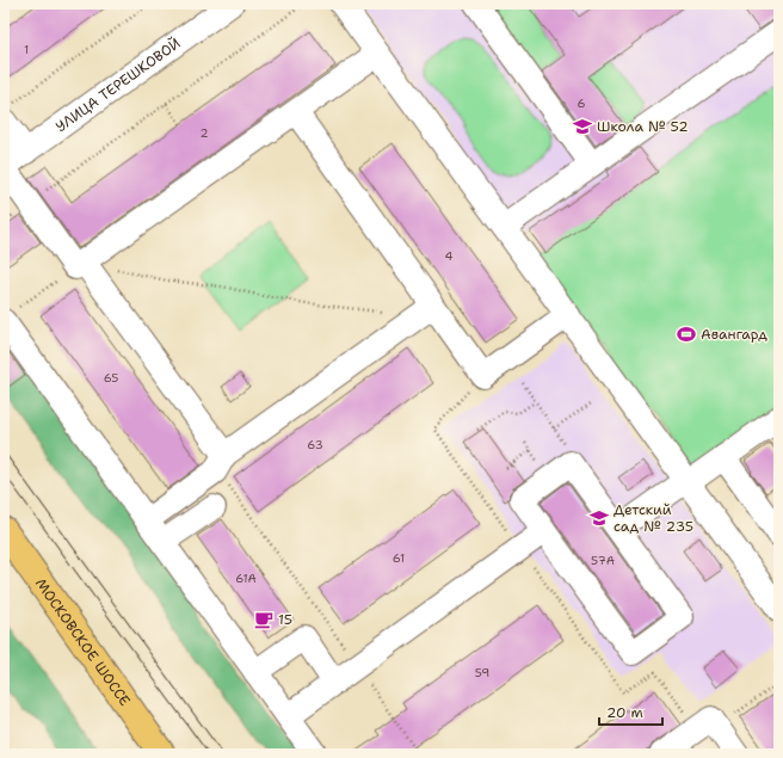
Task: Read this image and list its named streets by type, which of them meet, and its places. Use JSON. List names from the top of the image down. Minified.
{"streets":{"main road":["МОСКОВСКОЕ ШОССЕ"],"street":["УЛИЦА ТЕРЕШКОВОЙ"]},"places":{"school or university":["Школа № 52","Детский сад № 235"],"sports":["Авангард"],"cafe":["15"]},"house_numbers":["1","6","2","4","65","63","61","57А","61А","59"],"scale_bar":"20 m"}
